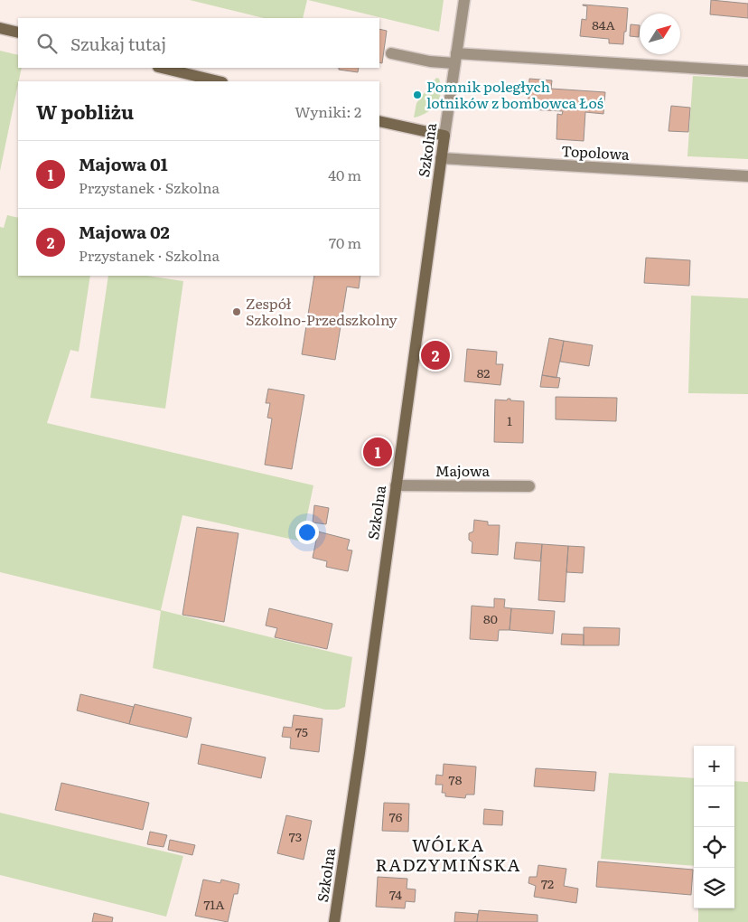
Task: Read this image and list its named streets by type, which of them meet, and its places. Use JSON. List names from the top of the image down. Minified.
{"streets":{"street":["Szkolna","Topolowa","Majowa"]},"crossings":[["Szkolna","Topolowa"],["Szkolna","Majowa"]],"districts":["WÓLKA RADZYMIŃSKA"],"places":["Pomnik poległych lotników z bombowca Łoś","Zespół Szkolno-Przedszkolny"],"house_numbers":["84A","82","1","80","75","78","76","73","72","74","71A"],"north":"top right","page":{"search":"Szukaj tutaj","heading":["W pobliżu","Wyniki: 2"],"list":[{"mark":"1","name":"Majowa 01","note":"Przystanek · Szkolna","value":"40 m"},{"mark":"2","name":"Majowa 02","note":"Przystanek · Szkolna","value":"70 m"}],"pins":["2","1"],"map_buttons":["+","−"]}}
